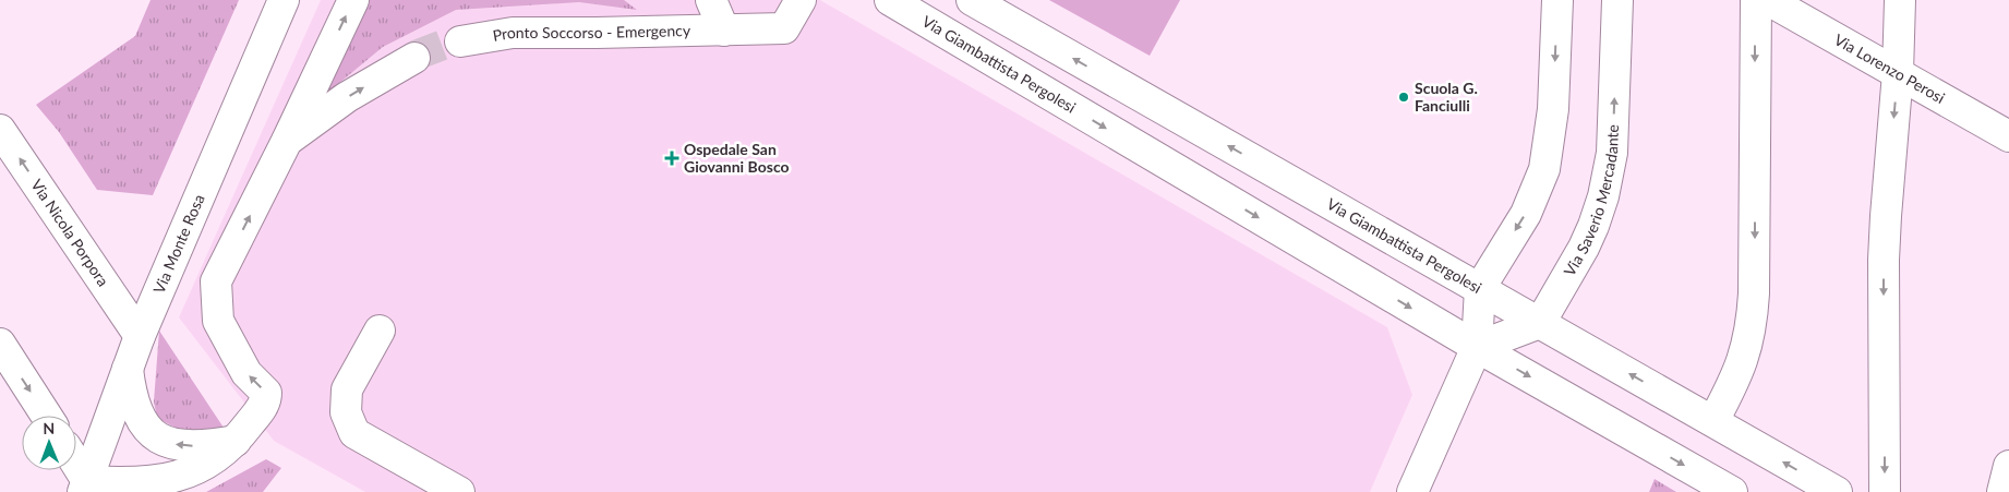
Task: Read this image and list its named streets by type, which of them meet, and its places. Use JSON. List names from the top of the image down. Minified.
{"streets":{"street":["Pronto Soccorso - Emergency","Via Giambattista Pergolesi","Via Lorenzo Perosi","Via Saverio Mercadante","Via Nicola Porpora","Via Monte Rosa"]},"crossings":[["Via Giambattista Pergolesi","Via Saverio Mercadante"],["Via Nicola Porpora","Via Monte Rosa"]],"one_way":["Via Nicola Porpora"],"places":{"other":["Scuola G. Fanciulli"],"health":["Ospedale San Giovanni Bosco"]},"north":"top"}
